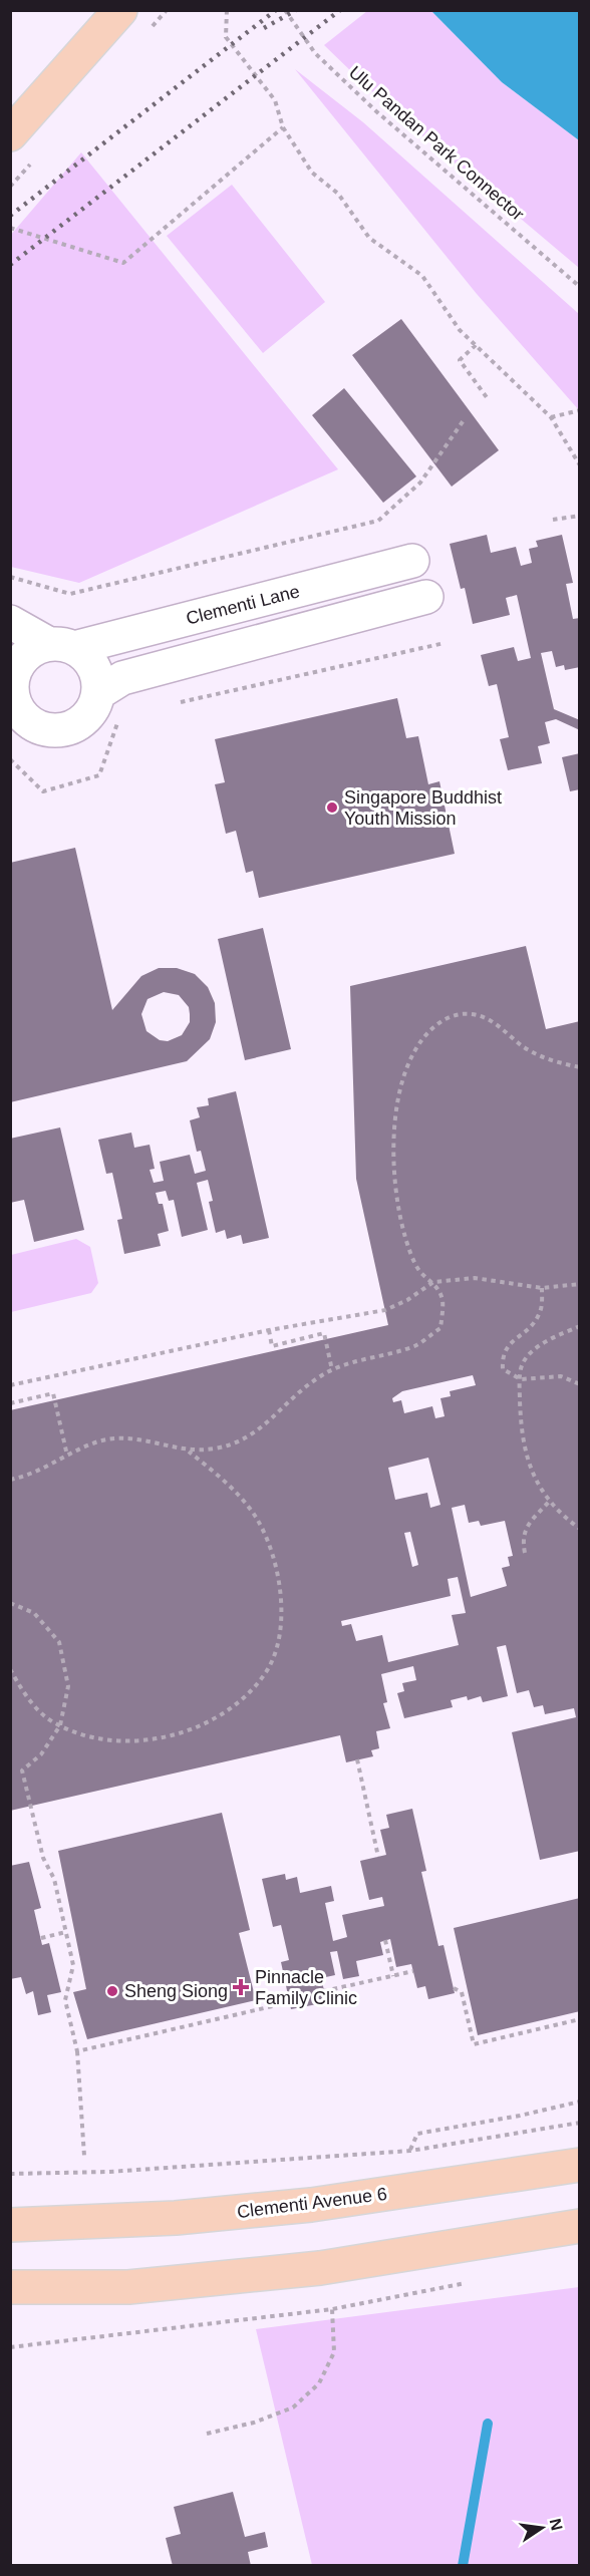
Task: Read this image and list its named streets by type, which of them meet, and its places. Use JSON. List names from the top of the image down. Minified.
{"streets":{"main road":["Clementi Avenue 6"],"street":["Clementi Lane"],"path":["Ulu Pandan Park Connector"]},"places":{"other":["Singapore Buddhist Youth Mission","Sheng Siong"],"health":["Pinnacle Family Clinic"]},"north":"right"}
